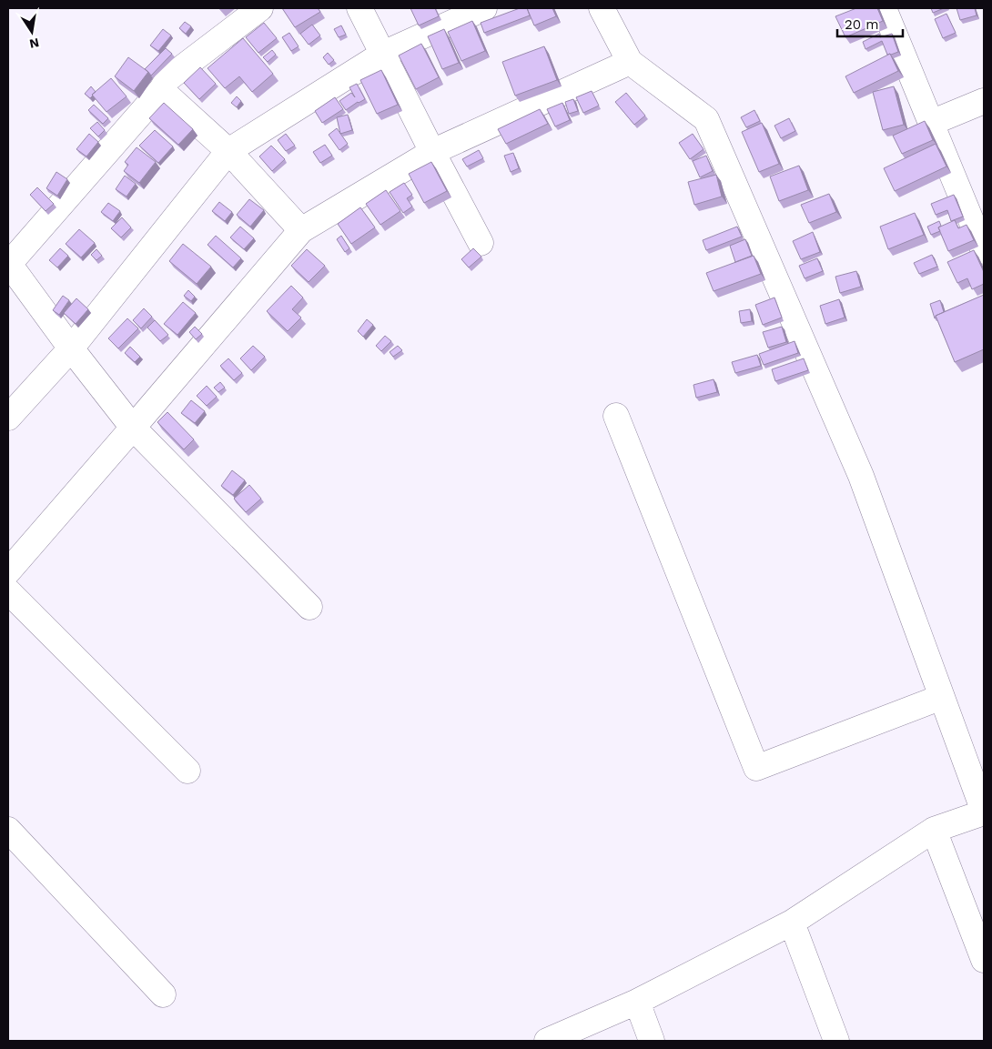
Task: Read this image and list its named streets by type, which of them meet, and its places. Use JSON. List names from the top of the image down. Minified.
{"scale_bar":"20 m","north":"bottom"}
